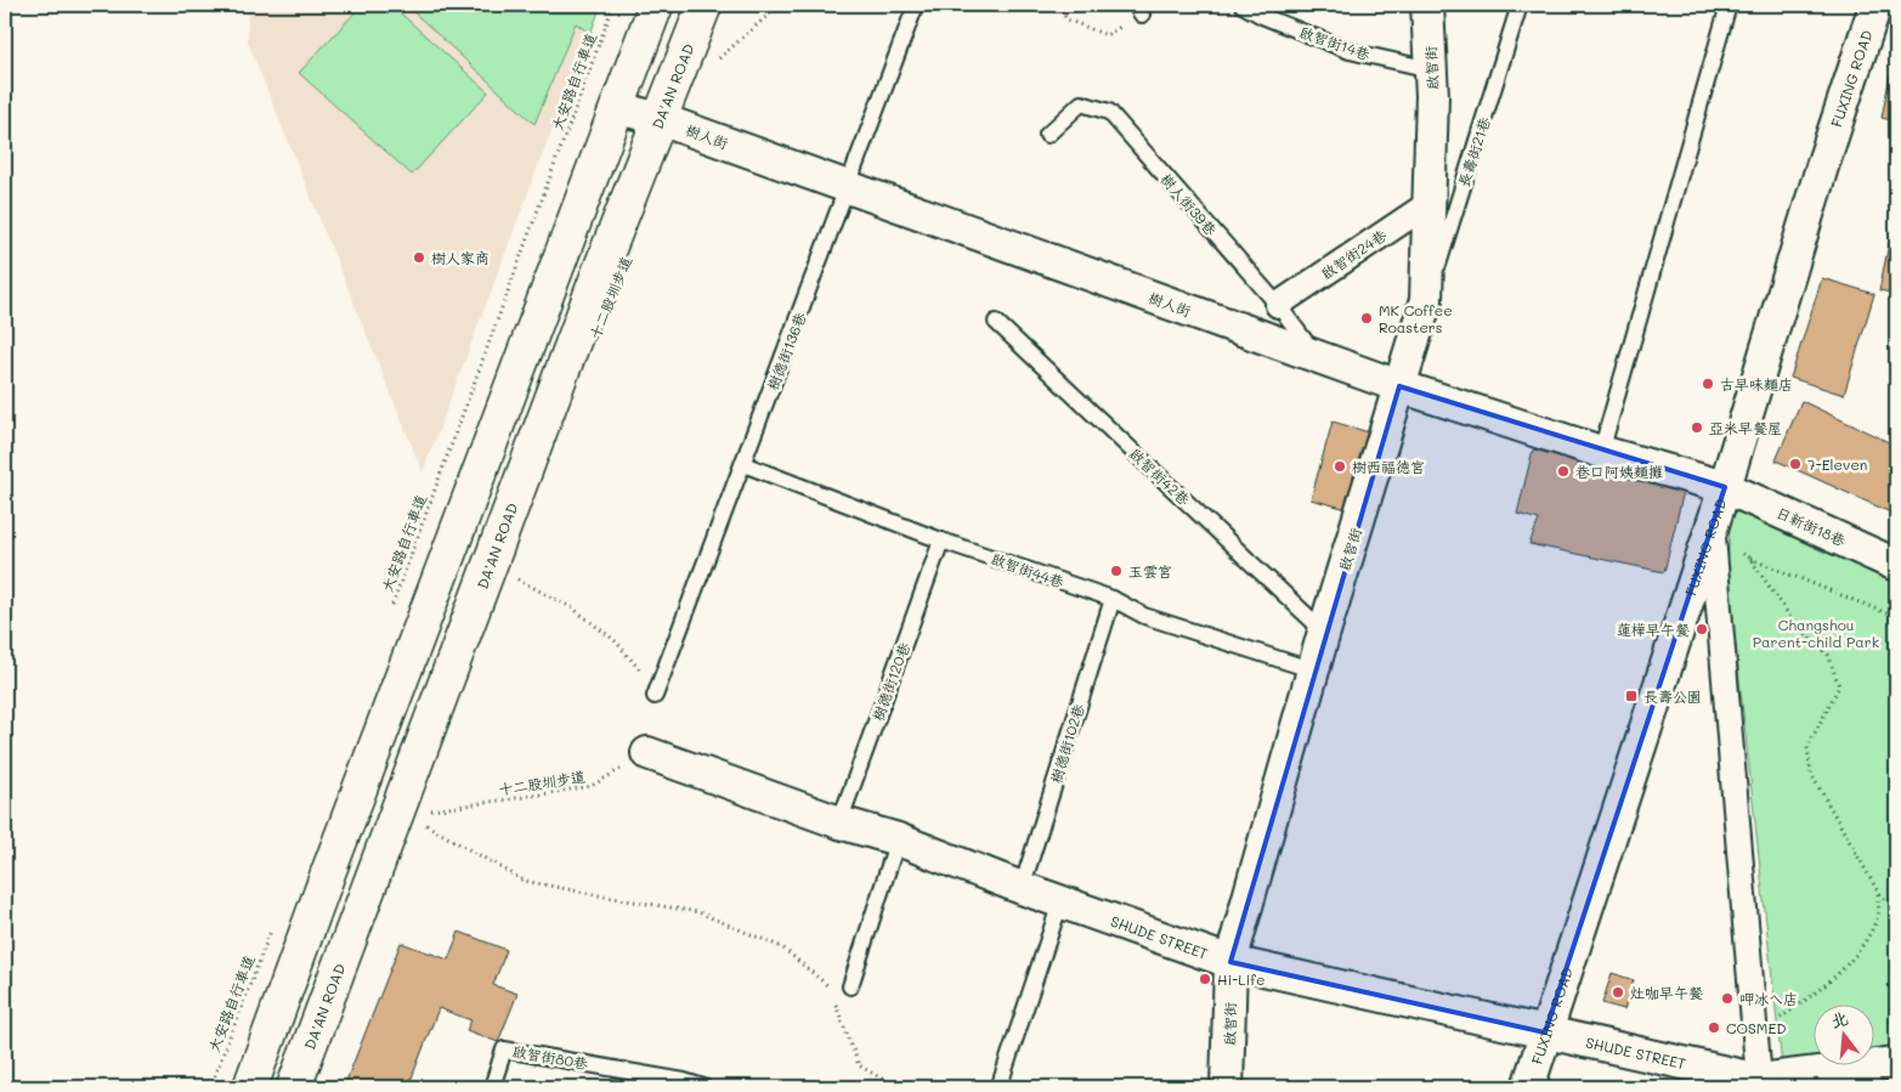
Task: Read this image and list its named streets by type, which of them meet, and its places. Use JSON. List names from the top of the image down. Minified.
{"streets":{"street":["啟智街","FUXING ROAD","DA'AN ROAD","樹人街","啟智街24巷","日新街18巷","SHUDE STREET"],"lane":["啟智街14巷","長壽街21巷","樹人街39巷","樹德街136巷","啟智街42巷","啟智街44巷","樹德街120巷","樹德街102巷","啟智街80巷"],"path":["大安路自行車道","十二股圳步道"]},"crossings":[["啟智街14巷","啟智街"],["啟智街","樹人街"],["啟智街","長壽街21巷"],["啟智街","啟智街24巷"],["啟智街","啟智街42巷"],["啟智街","啟智街44巷"],["啟智街","SHUDE STREET"],["FUXING ROAD","樹人街"],["FUXING ROAD","日新街18巷"],["FUXING ROAD","SHUDE STREET"],["DA'AN ROAD","樹人街"],["樹人街","樹人街39巷"],["樹人街","樹德街136巷"],["樹人街","日新街18巷"],["樹人街39巷","啟智街24巷"],["十二股圳步道","SHUDE STREET"],["樹德街136巷","啟智街44巷"],["啟智街44巷","樹德街120巷"],["啟智街44巷","樹德街102巷"],["樹德街120巷","SHUDE STREET"],["樹德街102巷","SHUDE STREET"]],"parks":["Changshou Parent-child Park"],"places":{"other":["樹人家商","MK Coffee Roasters","古早味麵店","亞米早餐屋","7-Eleven","樹西福德宮","巷口阿姨麵攤","玉雲宮","蓮樺早午餐","Hi-Life","灶咖早午餐","呷冰ㄟ店","COSMED"],"transit":["長壽公園"]},"north":"top"}
